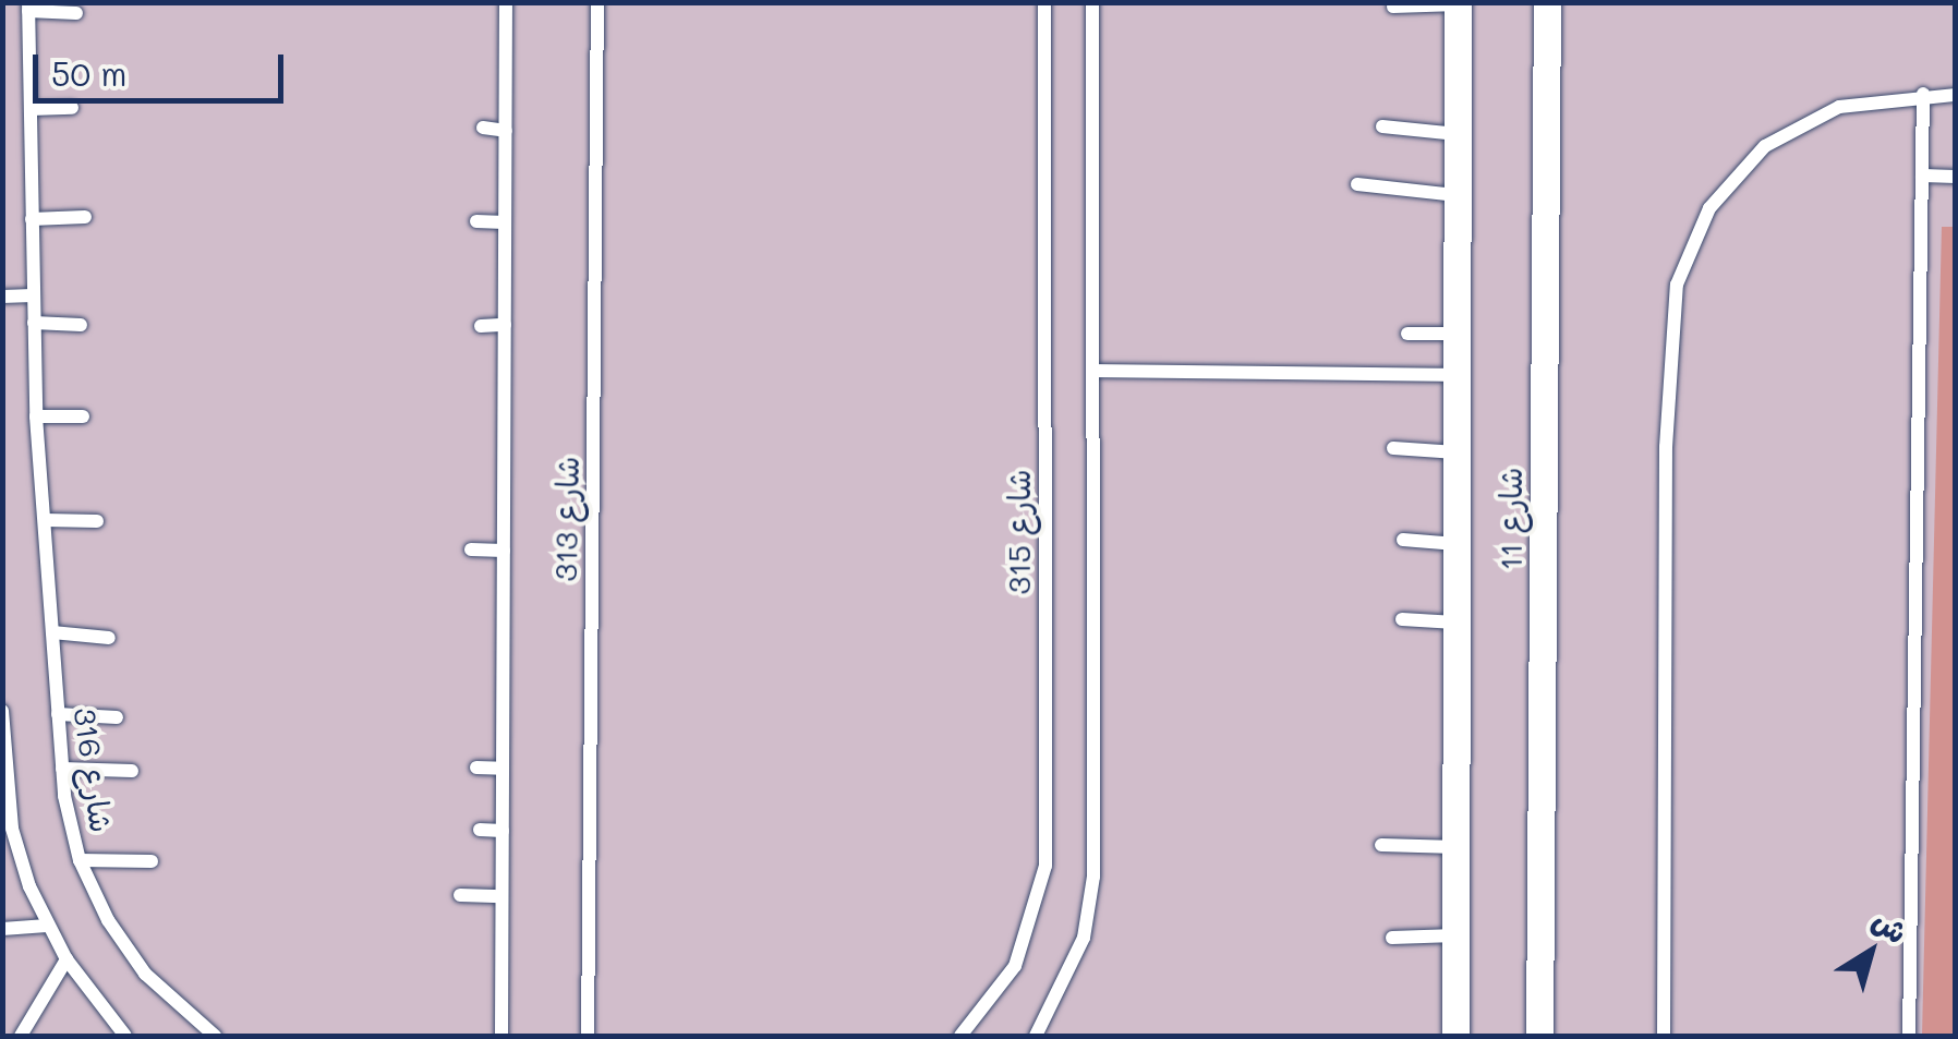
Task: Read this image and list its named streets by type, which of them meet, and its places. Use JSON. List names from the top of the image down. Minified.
{"streets":{"street":["شارع 11"],"lane":["شارع 313","شارع 315","شارع 316"]},"scale_bar":"50 m","north":"top right"}
